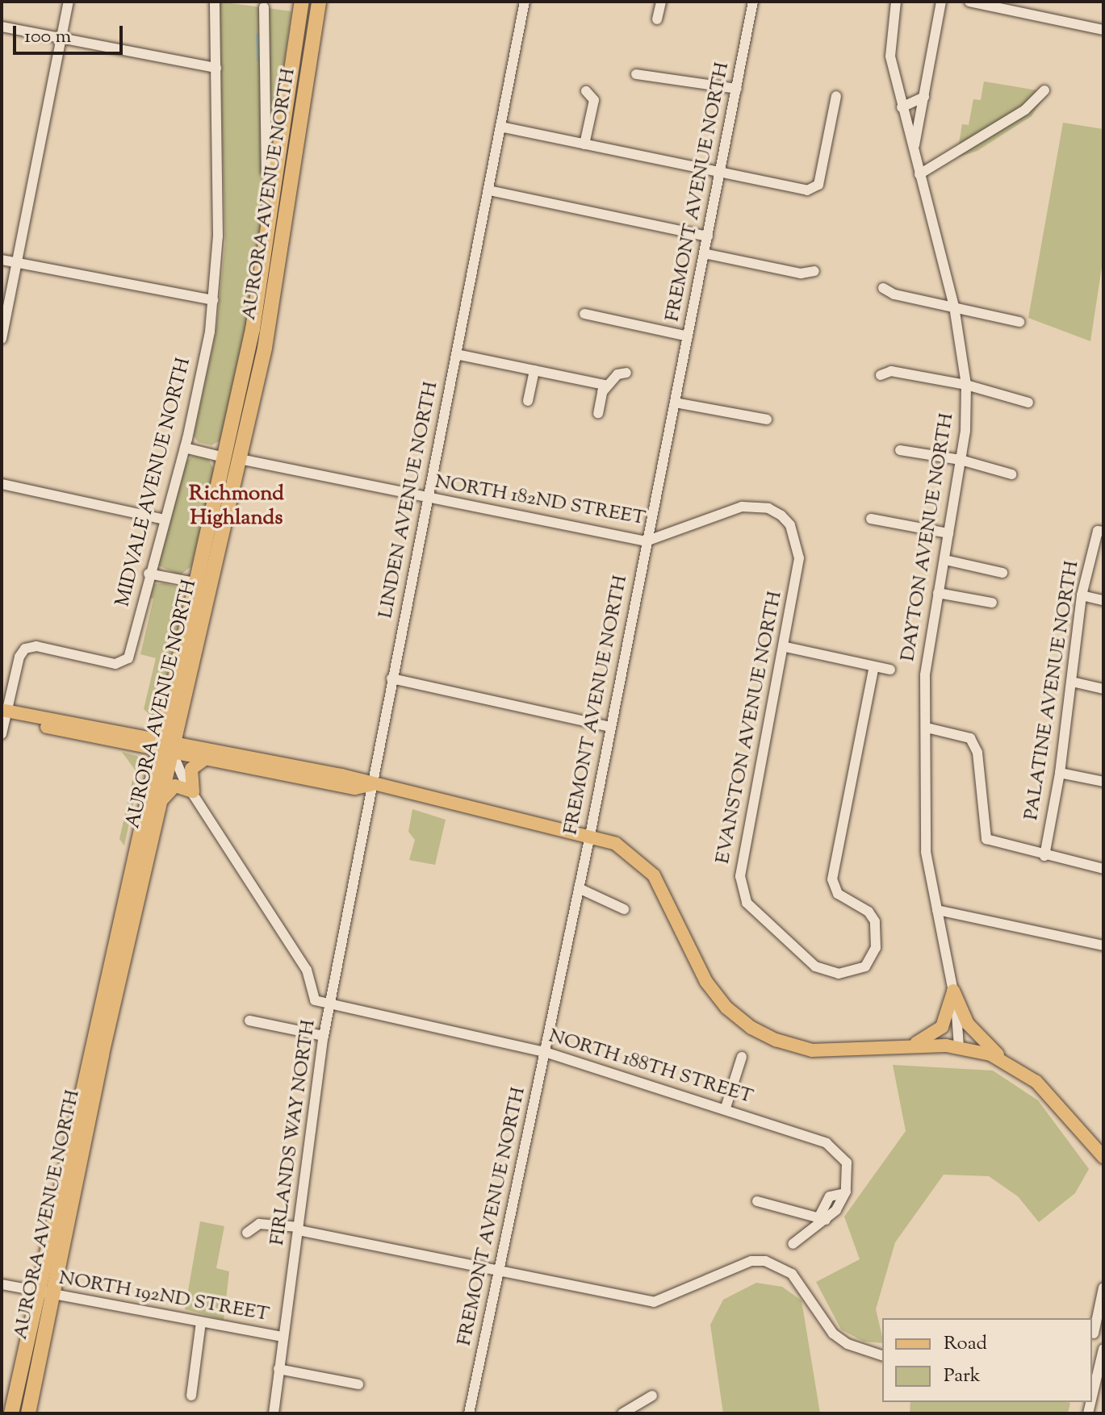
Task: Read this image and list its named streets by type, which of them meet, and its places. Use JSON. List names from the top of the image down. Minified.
{"streets":{"highway":["AURORA AVENUE NORTH"],"street":["FREMONT AVENUE NORTH","MIDVALE AVENUE NORTH","LINDEN AVENUE NORTH","NORTH 182ND STREET","DAYTON AVENUE NORTH","PALATINE AVENUE NORTH","EVANSTON AVENUE NORTH","NORTH 188TH STREET","FIRLANDS WAY NORTH","NORTH 192ND STREET"]},"crossings":[["FREMONT AVENUE NORTH","NORTH 182ND STREET"],["FREMONT AVENUE NORTH","NORTH 188TH STREET"],["AURORA AVENUE NORTH","NORTH 182ND STREET"],["AURORA AVENUE NORTH","FIRLANDS WAY NORTH"],["AURORA AVENUE NORTH","NORTH 192ND STREET"],["MIDVALE AVENUE NORTH","NORTH 182ND STREET"],["LINDEN AVENUE NORTH","NORTH 182ND STREET"],["LINDEN AVENUE NORTH","NORTH 188TH STREET"],["LINDEN AVENUE NORTH","FIRLANDS WAY NORTH"],["NORTH 182ND STREET","EVANSTON AVENUE NORTH"],["NORTH 188TH STREET","FIRLANDS WAY NORTH"],["FIRLANDS WAY NORTH","NORTH 192ND STREET"]],"districts":["Richmond Highlands"],"legend":["Road","Park"],"scale_bar":"100 m"}
